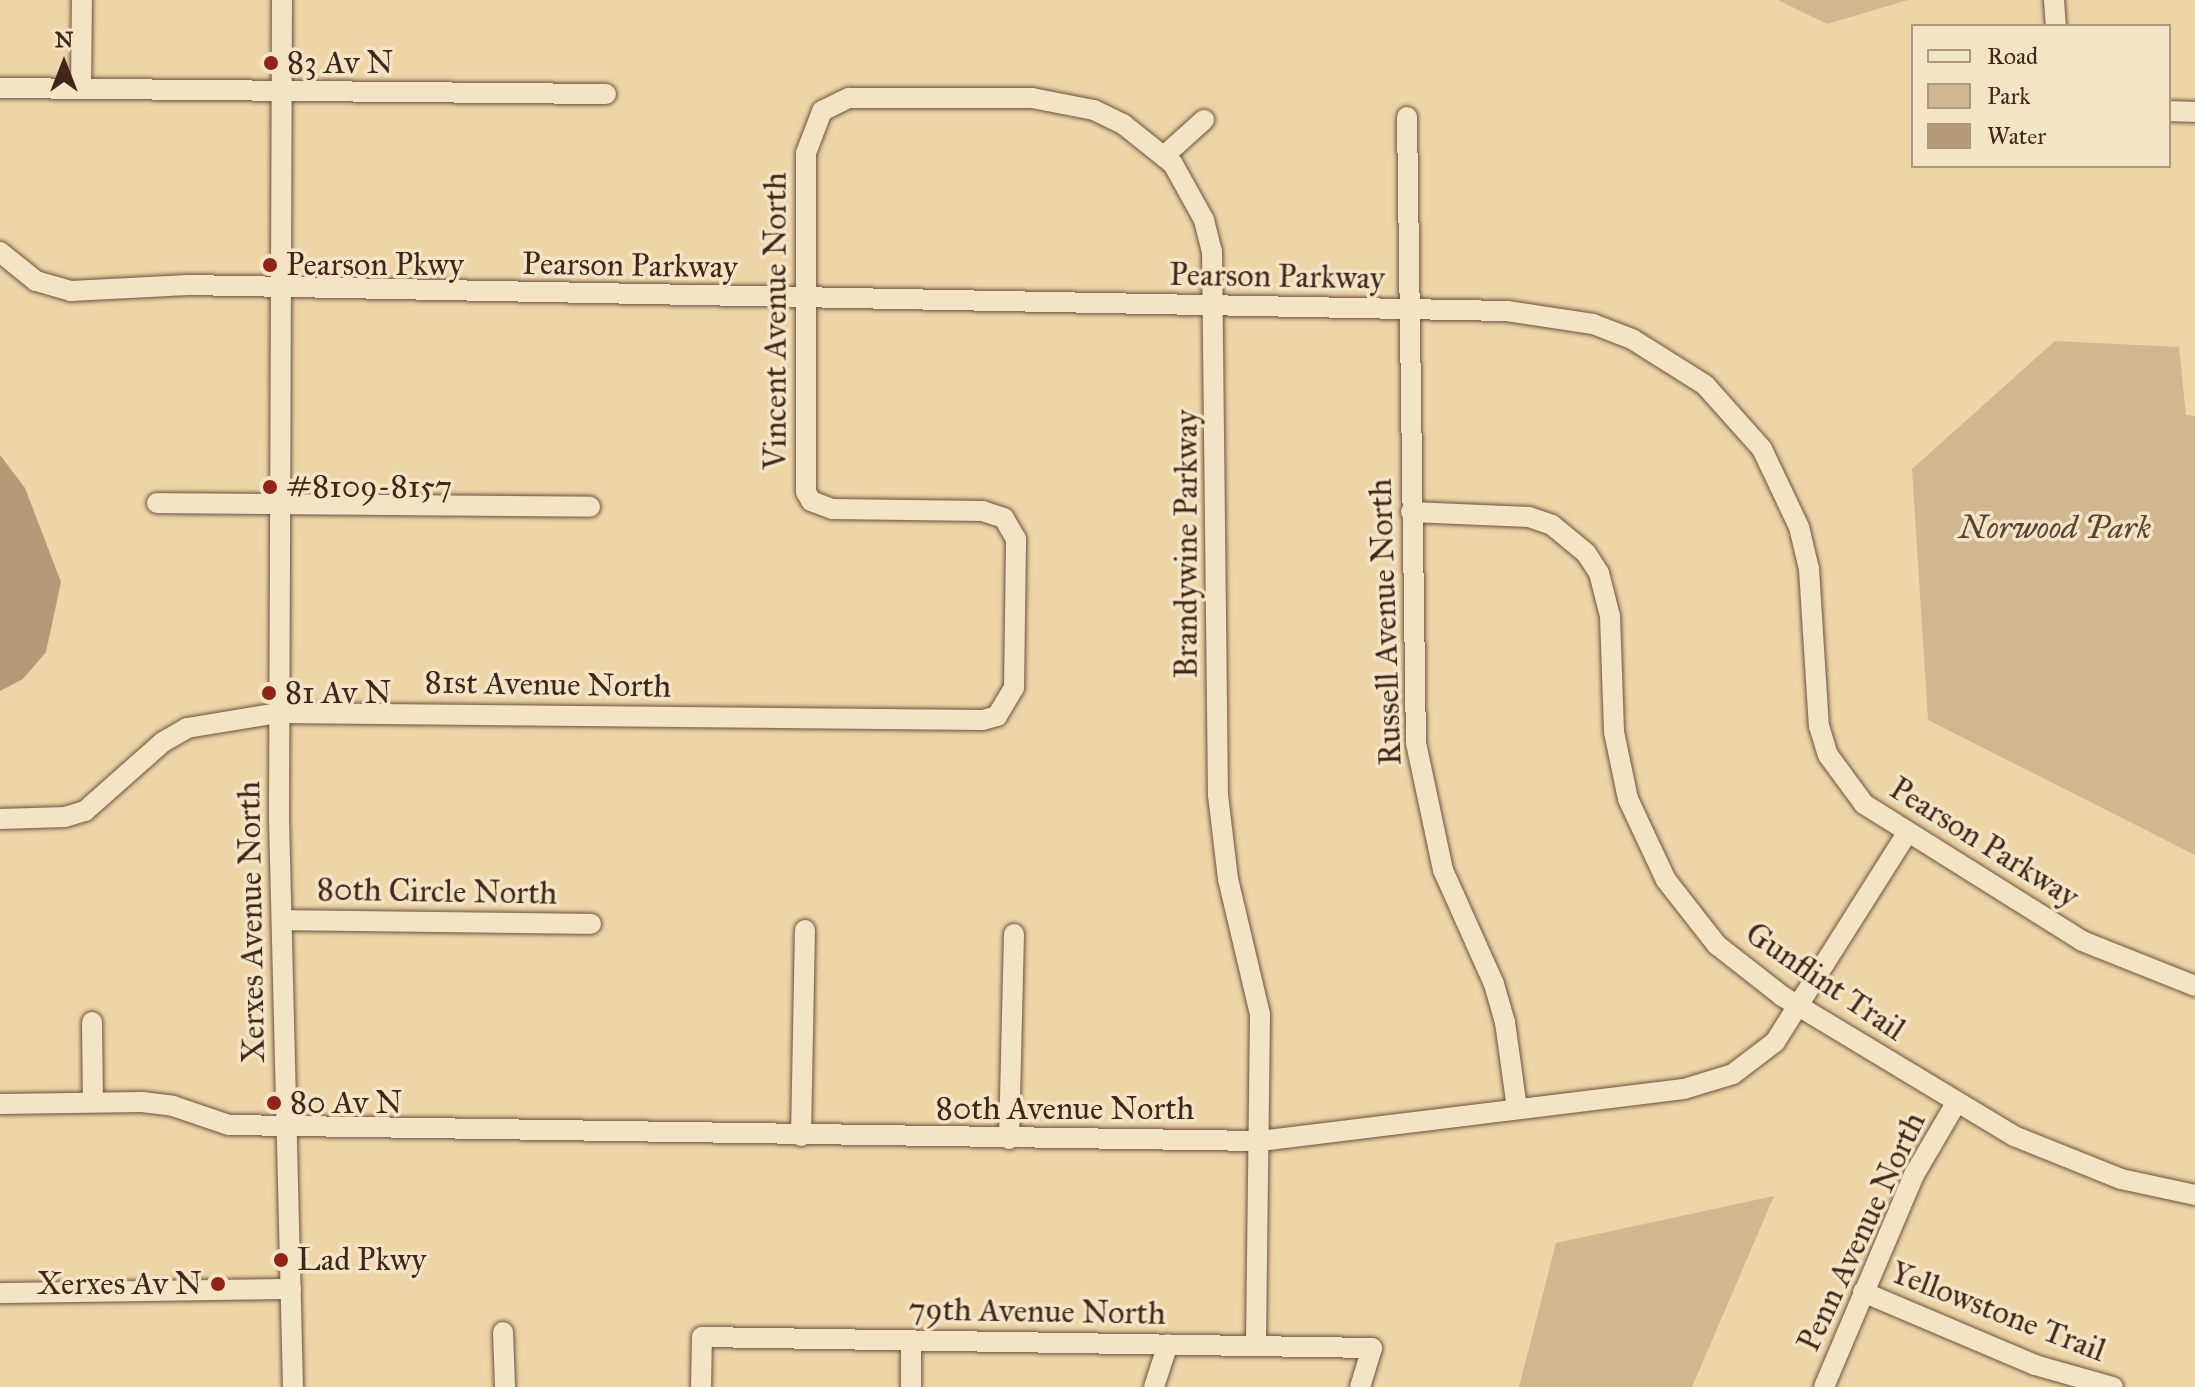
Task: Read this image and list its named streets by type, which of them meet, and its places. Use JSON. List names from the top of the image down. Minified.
{"streets":{"street":["Pearson Parkway","Vincent Avenue North","Brandywine Parkway","Russell Avenue North","81st Avenue North","80th Circle North","Xerxes Avenue North","Gunflint Trail","80th Avenue North","Penn Avenue North","79th Avenue North","Yellowstone Trail"]},"crossings":[["Pearson Parkway","Vincent Avenue North"],["Pearson Parkway","Brandywine Parkway"],["Pearson Parkway","Russell Avenue North"],["Pearson Parkway","Xerxes Avenue North"],["Pearson Parkway","80th Avenue North"],["Vincent Avenue North","Brandywine Parkway"],["Vincent Avenue North","81st Avenue North"],["Brandywine Parkway","80th Avenue North"],["Brandywine Parkway","79th Avenue North"],["Russell Avenue North","Gunflint Trail"],["Russell Avenue North","80th Avenue North"],["81st Avenue North","Xerxes Avenue North"],["80th Circle North","Xerxes Avenue North"],["Xerxes Avenue North","80th Avenue North"],["Gunflint Trail","80th Avenue North"],["Gunflint Trail","Penn Avenue North"],["Penn Avenue North","Yellowstone Trail"]],"parks":["Norwood Park"],"places":["83 Av N","Pearson Pkwy","#8109-8157","81 Av N","80 Av N","Lad Pkwy","Xerxes Av N"],"legend":["Road","Park","Water"],"north":"top"}
